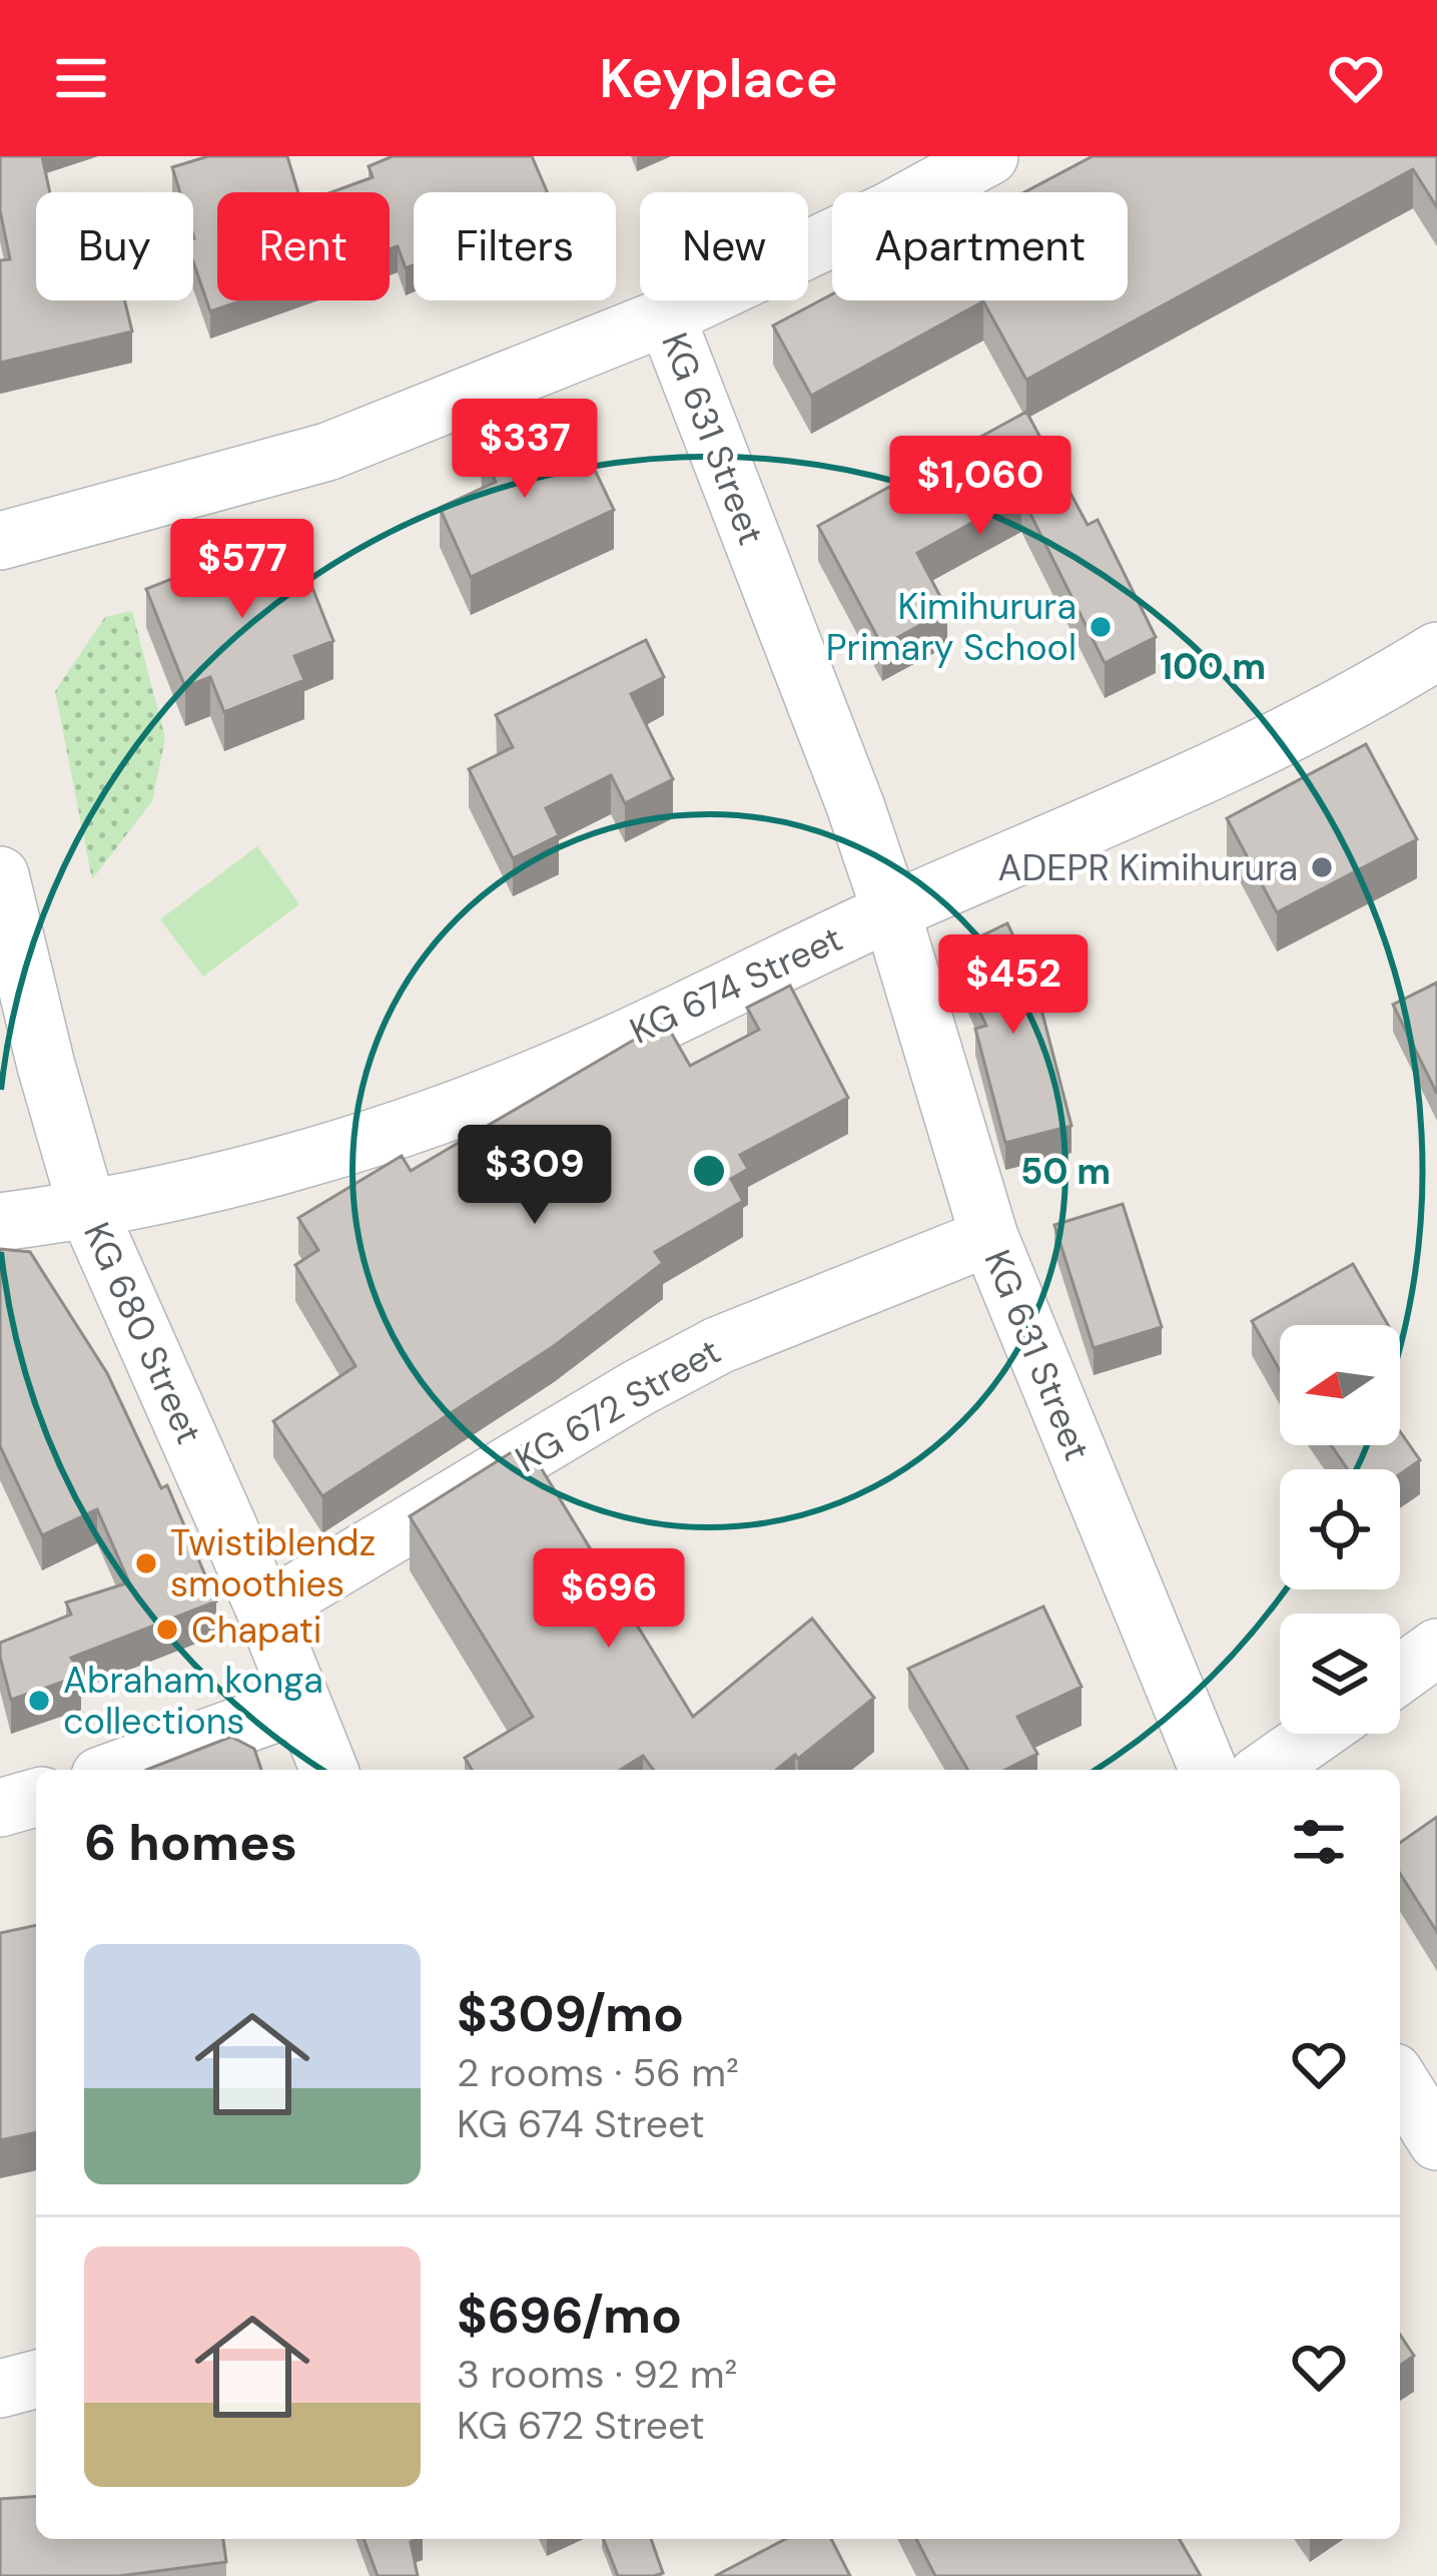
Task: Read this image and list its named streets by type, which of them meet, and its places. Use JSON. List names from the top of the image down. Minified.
{"streets":{"street":["KG 631 Street","KG 674 Street","KG 680 Street","KG 672 Street"]},"crossings":[["KG 631 Street","KG 674 Street"],["KG 631 Street","KG 672 Street"],["KG 674 Street","KG 680 Street"],["KG 680 Street","KG 672 Street"]],"places":["Kimihurura Primary School","ADEPR Kimihurura","Twistiblendz smoothies","Chapati","Abraham konga collections"],"north":"left","page":{"header":"Keyplace","chip":["Buy","Rent","Filters","New","Apartment"],"price":["$337","$1,060","$577","$452","$309","$696"],"heading":"6 homes","list":[{"name":"$309/mo","note":"2 rooms · 56 m² · KG 674 Street"},{"name":"$696/mo","note":"3 rooms · 92 m² · KG 672 Street"}]},"rings":["100 m","50 m"]}
